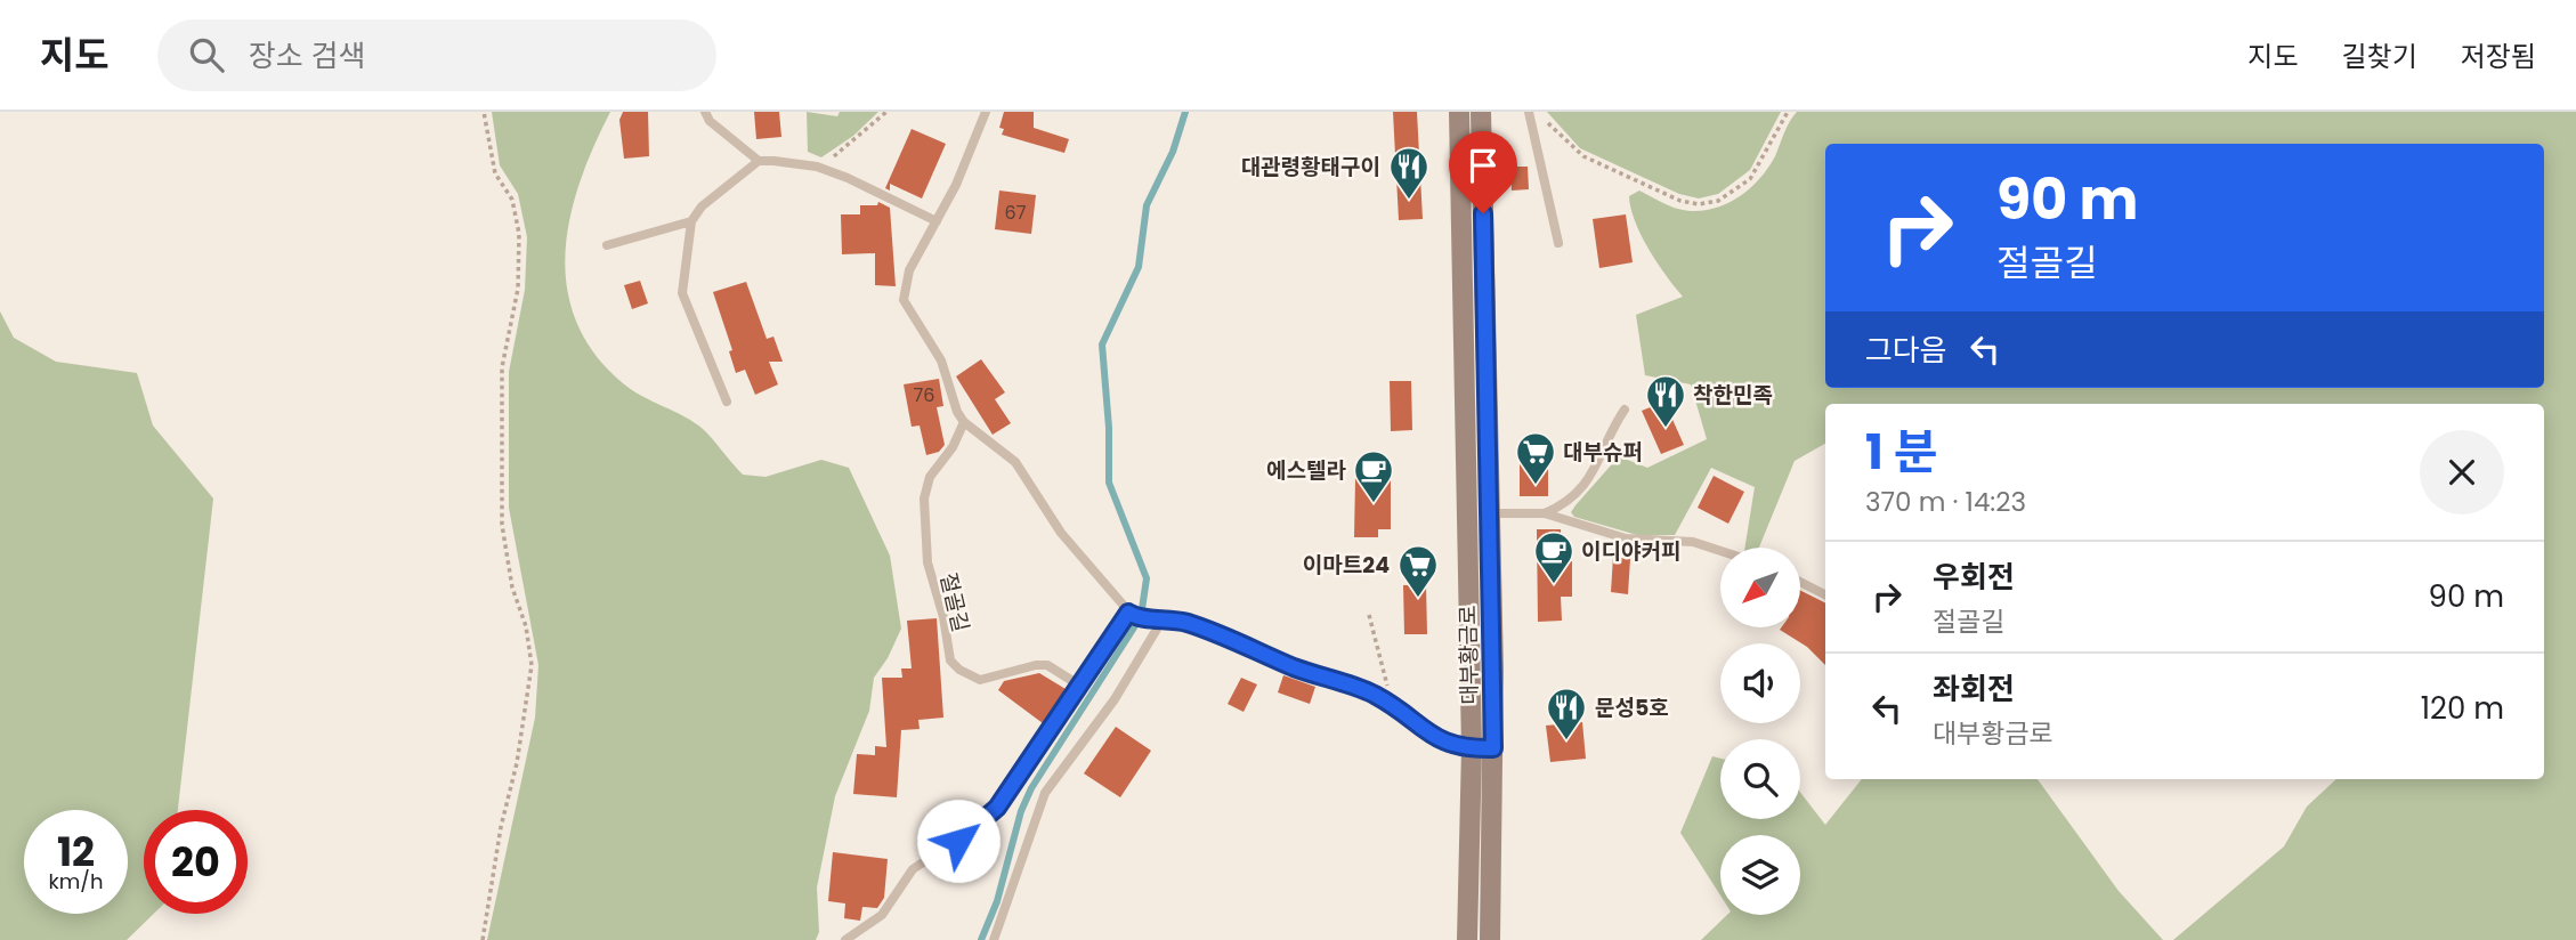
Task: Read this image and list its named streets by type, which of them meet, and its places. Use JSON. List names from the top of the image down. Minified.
{"streets":{"main road":["대부황금로"],"lane":["절골길"]},"places":{"restaurant":["대관령황태구이","착한민족","문성5호"],"supermarket":["대부슈퍼","이마트24"],"cafe":["에스텔라","이디야커피"]},"house_numbers":["67","76"],"north":"bottom left","page":{"header":"지도","search":"장소 검색","nav":["지도","길찾기","저장됨"],"turn":["90 m","절골길"],"then":"그다음","heading":["1 분","370 m · 14:23"],"list":[{"name":"우회전","note":"절골길","value":"90 m"},{"name":"좌회전","note":"대부황금로","value":"120 m"}],"speed":"12 km/h","limit":"20"}}
